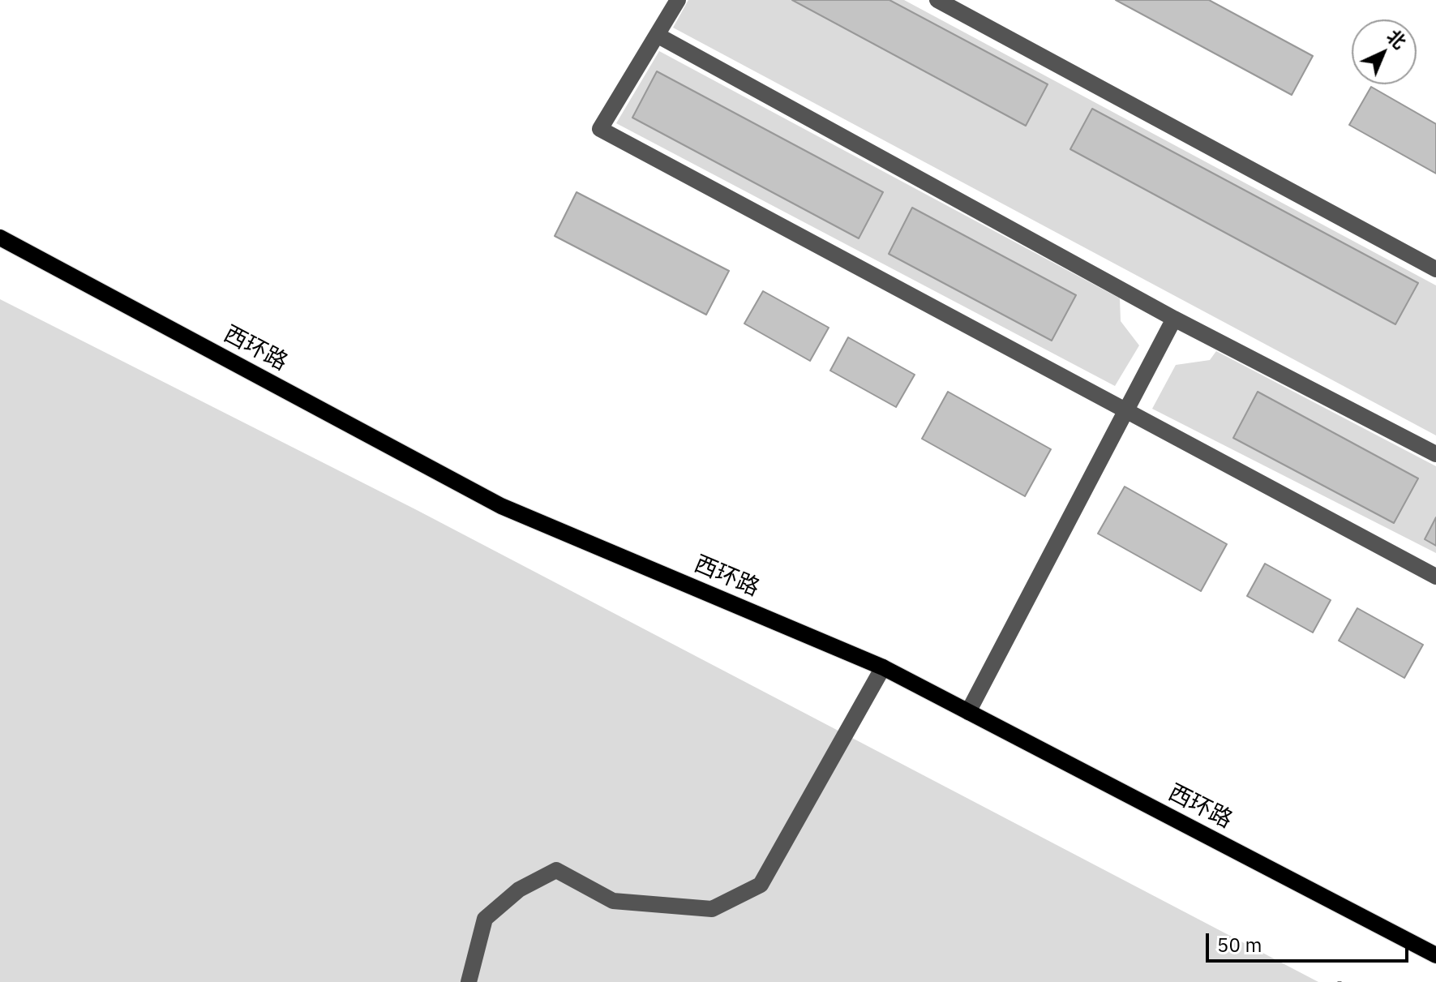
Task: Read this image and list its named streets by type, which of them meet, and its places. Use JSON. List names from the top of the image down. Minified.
{"streets":{"main road":["西环路"]},"scale_bar":"50 m","north":"top right"}
